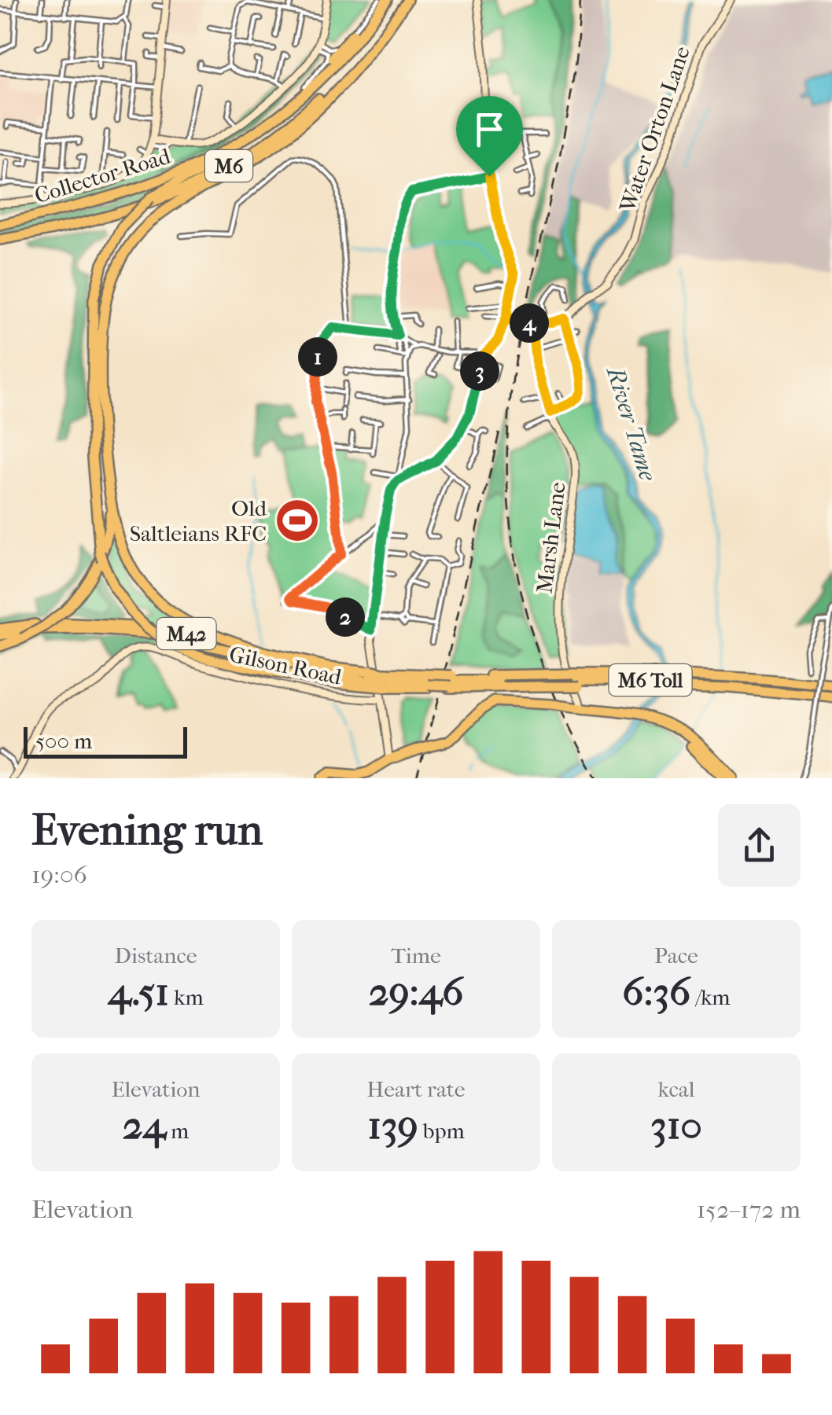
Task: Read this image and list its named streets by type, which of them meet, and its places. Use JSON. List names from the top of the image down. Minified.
{"streets":{"highway":["M6","Collector Road","M42","M6 Toll"],"main road":["Water Orton Lane","Marsh Lane","Gilson Road"]},"water":["River Tame"],"places":{"sports":["Old Saltleians RFC"]},"scale_bar":"500 m","page":{"pins":["4","1","3","2"],"scale":"500 m","heading":["Evening run","19:06"],"stats":[["Distance","4.51 km"],["Time","29:46"],["Pace","6:36 /km"],["Elevation","24 m"],["Heart rate","139 bpm"],["kcal","310"]],"chart":["Elevation","152–172 m"]}}
